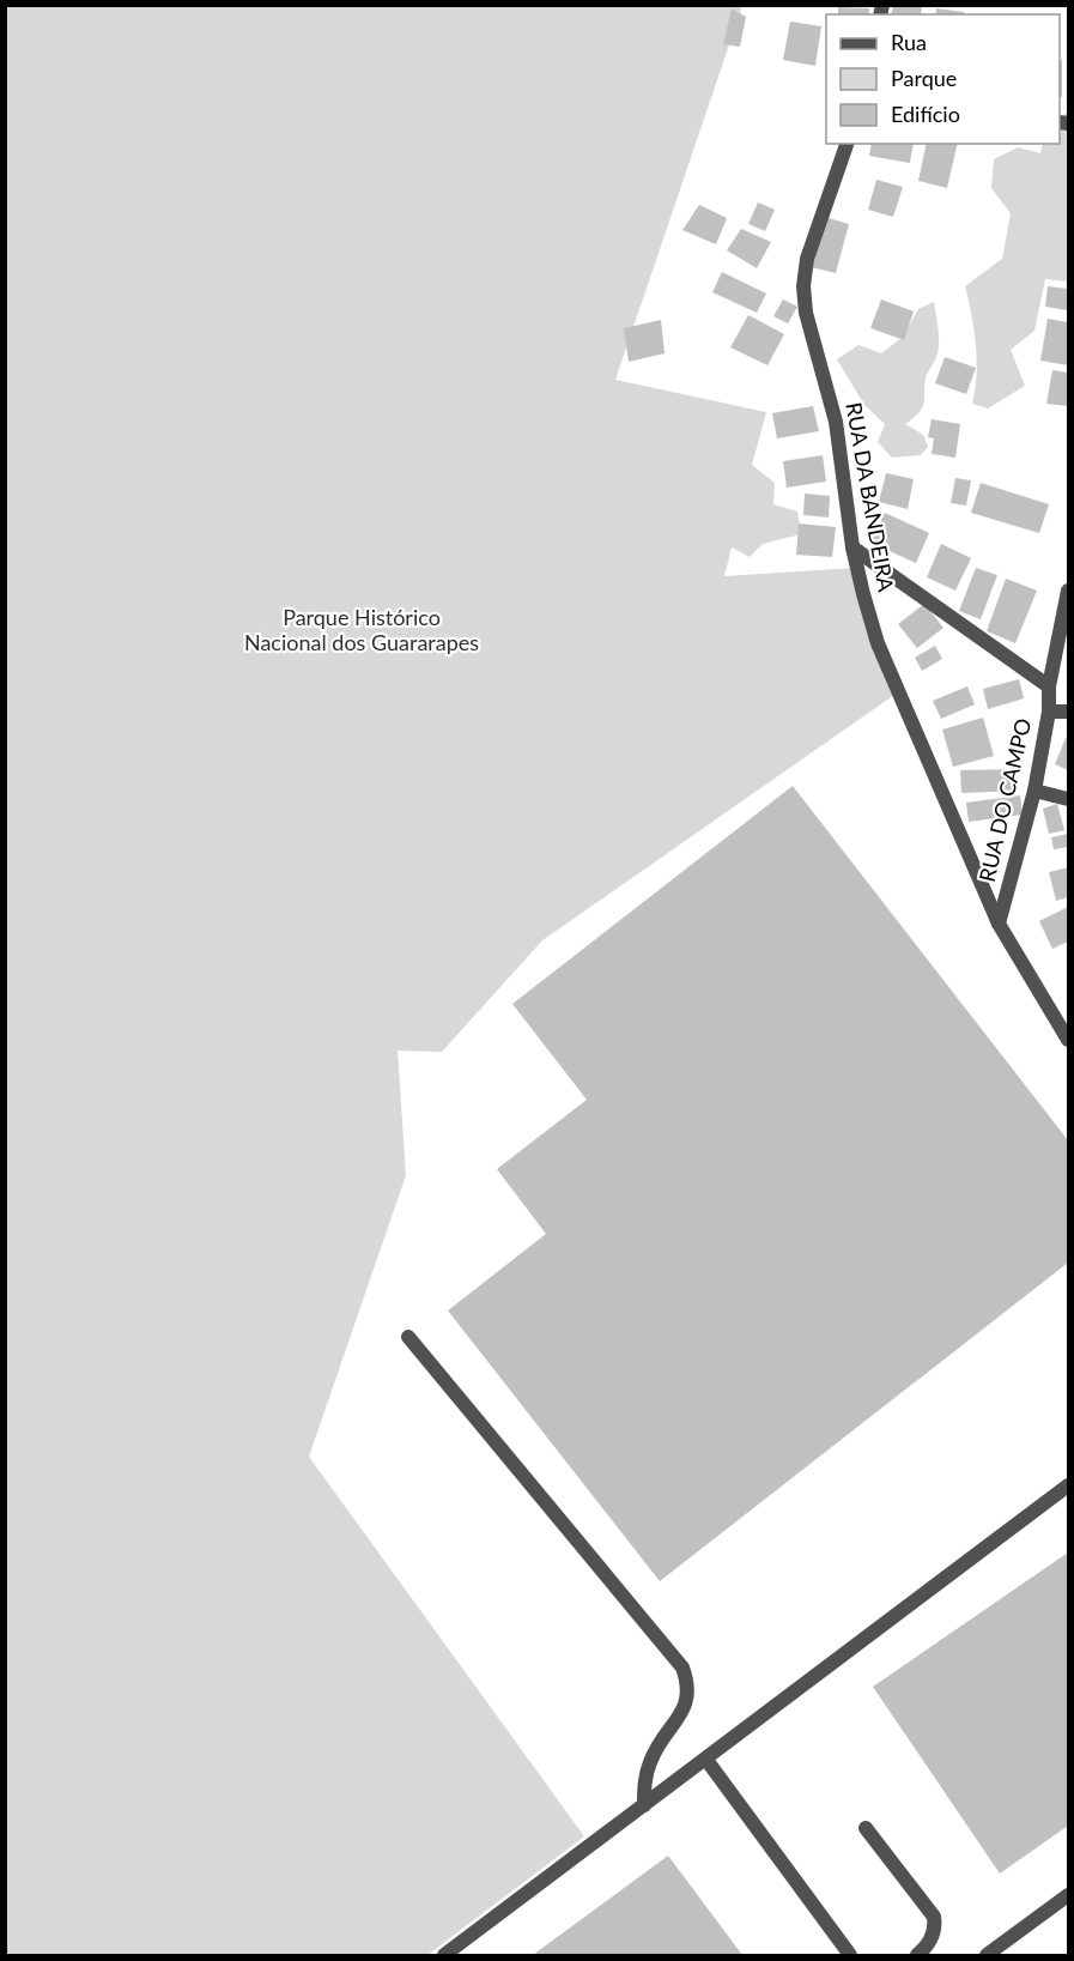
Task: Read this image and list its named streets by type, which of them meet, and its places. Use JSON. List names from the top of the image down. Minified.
{"streets":{"street":["RUA DA BANDEIRA","RUA DO CAMPO"]},"crossings":[["RUA DA BANDEIRA","RUA DO CAMPO"]],"parks":["Parque Histórico Nacional dos Guararapes"],"legend":["Rua","Parque","Edifício"]}
